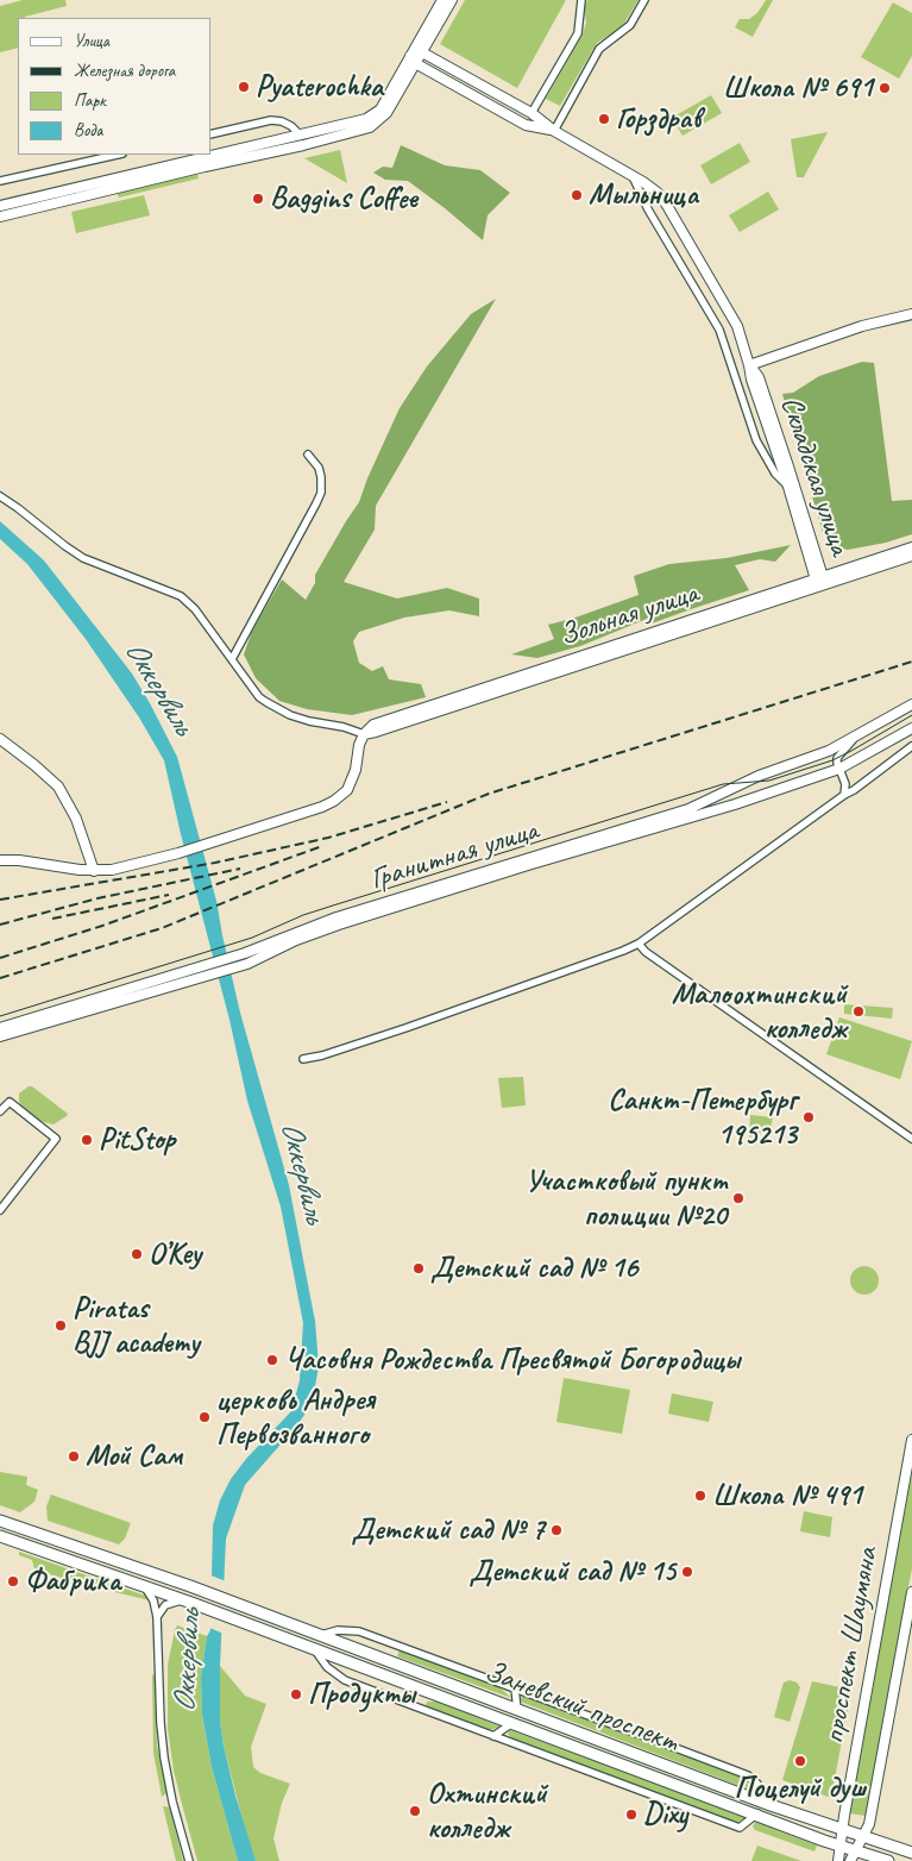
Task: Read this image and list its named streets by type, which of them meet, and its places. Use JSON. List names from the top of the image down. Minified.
{"streets":{"main road":["Заневский проспект"],"street":["Складская улица","Зольная улица","Гранитная улица","проспект Шаумяна"]},"crossings":[["Складская улица","Зольная улица"],["проспект Шаумяна","Заневский проспект"]],"water":["Оккервиль"],"places":["Pyaterochka","Школа № 691","Горздрав","Мыльница","Baggins Coffee","Малоохтинский колледж","Санкт-Петербург 195213","PitStop","Участковый пункт полиции №20","O’Key","Детский сад № 16","Piratas BJJ academy","Часовня Рождества Пресвятой Богородицы","церковь Андрея Первозванного","Мой Сам","Школа № 491","Детский сад № 7","Детский сад № 15","Фабрика","Продукты","Поцелуй душ","Охтинский колледж","Dixy"],"legend":["Улица","Железная дорога","Парк","Вода"]}
